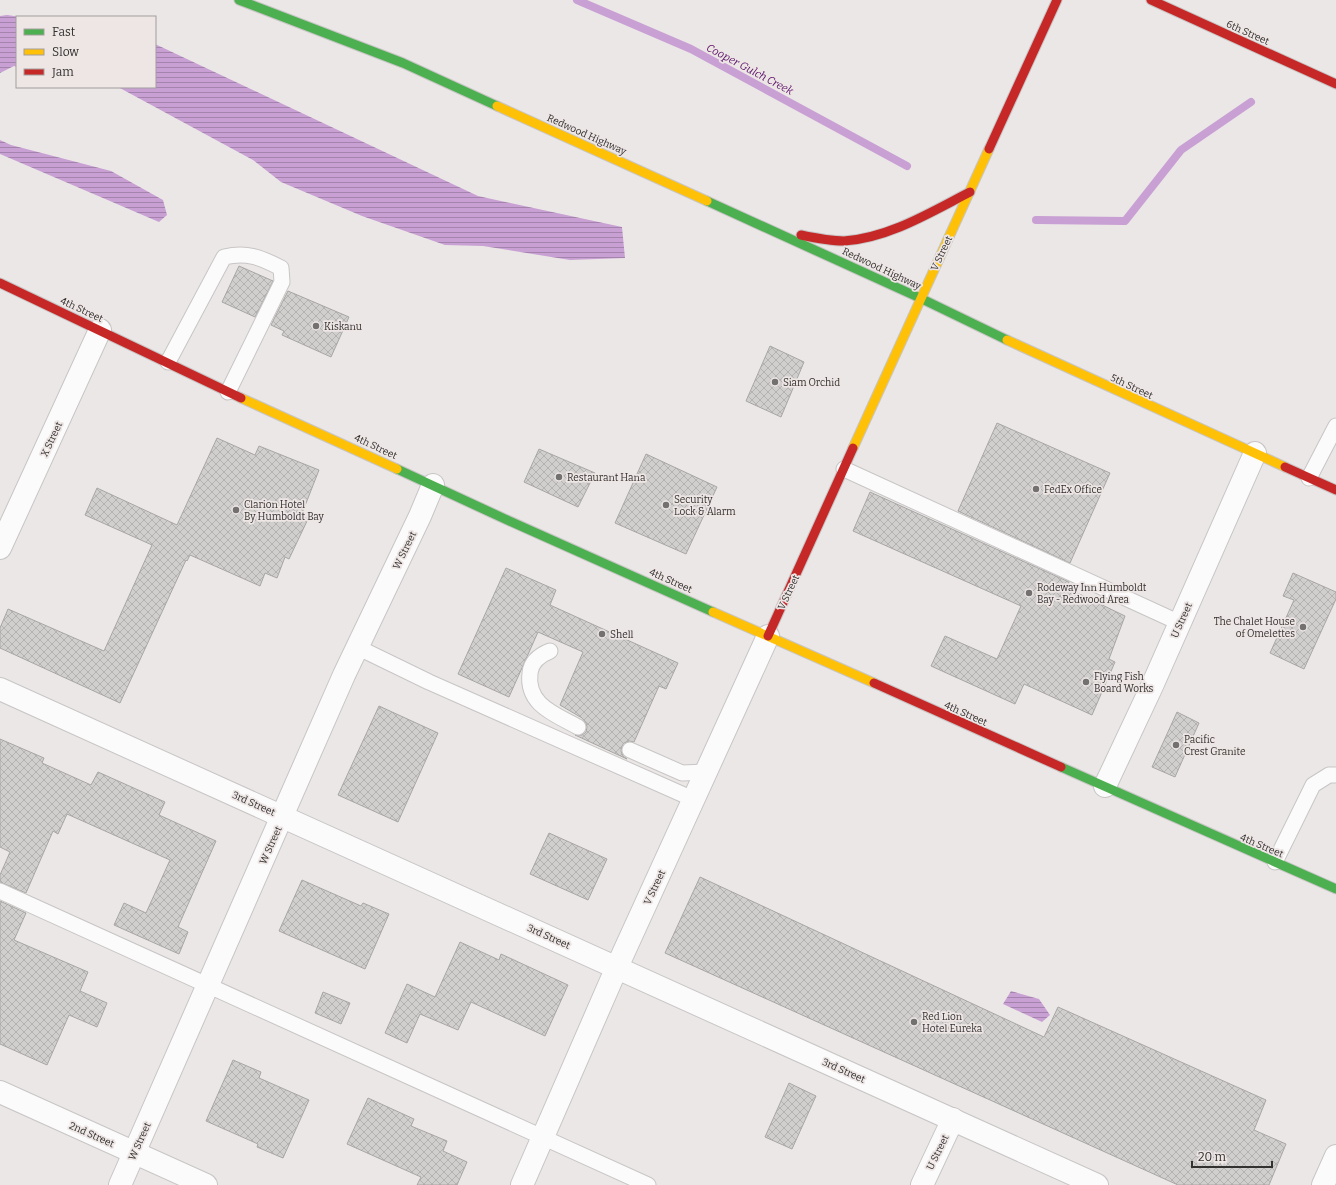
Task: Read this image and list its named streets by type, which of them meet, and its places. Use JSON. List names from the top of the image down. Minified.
{"streets":{"main road":["6th Street","Redwood Highway","V Street","4th Street","5th Street"],"street":["X Street","W Street","U Street","3rd Street","2nd Street"]},"crossings":[["Redwood Highway","V Street"],["Redwood Highway","5th Street"],["V Street","4th Street"],["V Street","5th Street"],["V Street","3rd Street"],["4th Street","X Street"],["4th Street","W Street"],["4th Street","U Street"],["5th Street","U Street"],["W Street","3rd Street"],["W Street","2nd Street"],["U Street","3rd Street"]],"water":["Cooper Gulch Creek"],"places":["Kiskanu","Siam Orchid","Restaurant Hana","FedEx Office","Security Lock & Alarm","Clarion Hotel By Humboldt Bay","Rodeway Inn Humboldt Bay - Redwood Area","The Chalet House of Omelettes","Shell","Flying Fish Board Works","Pacific Crest Granite","Red Lion Hotel Eureka"],"legend":["Fast","Slow","Jam"],"scale_bar":"20 m"}
